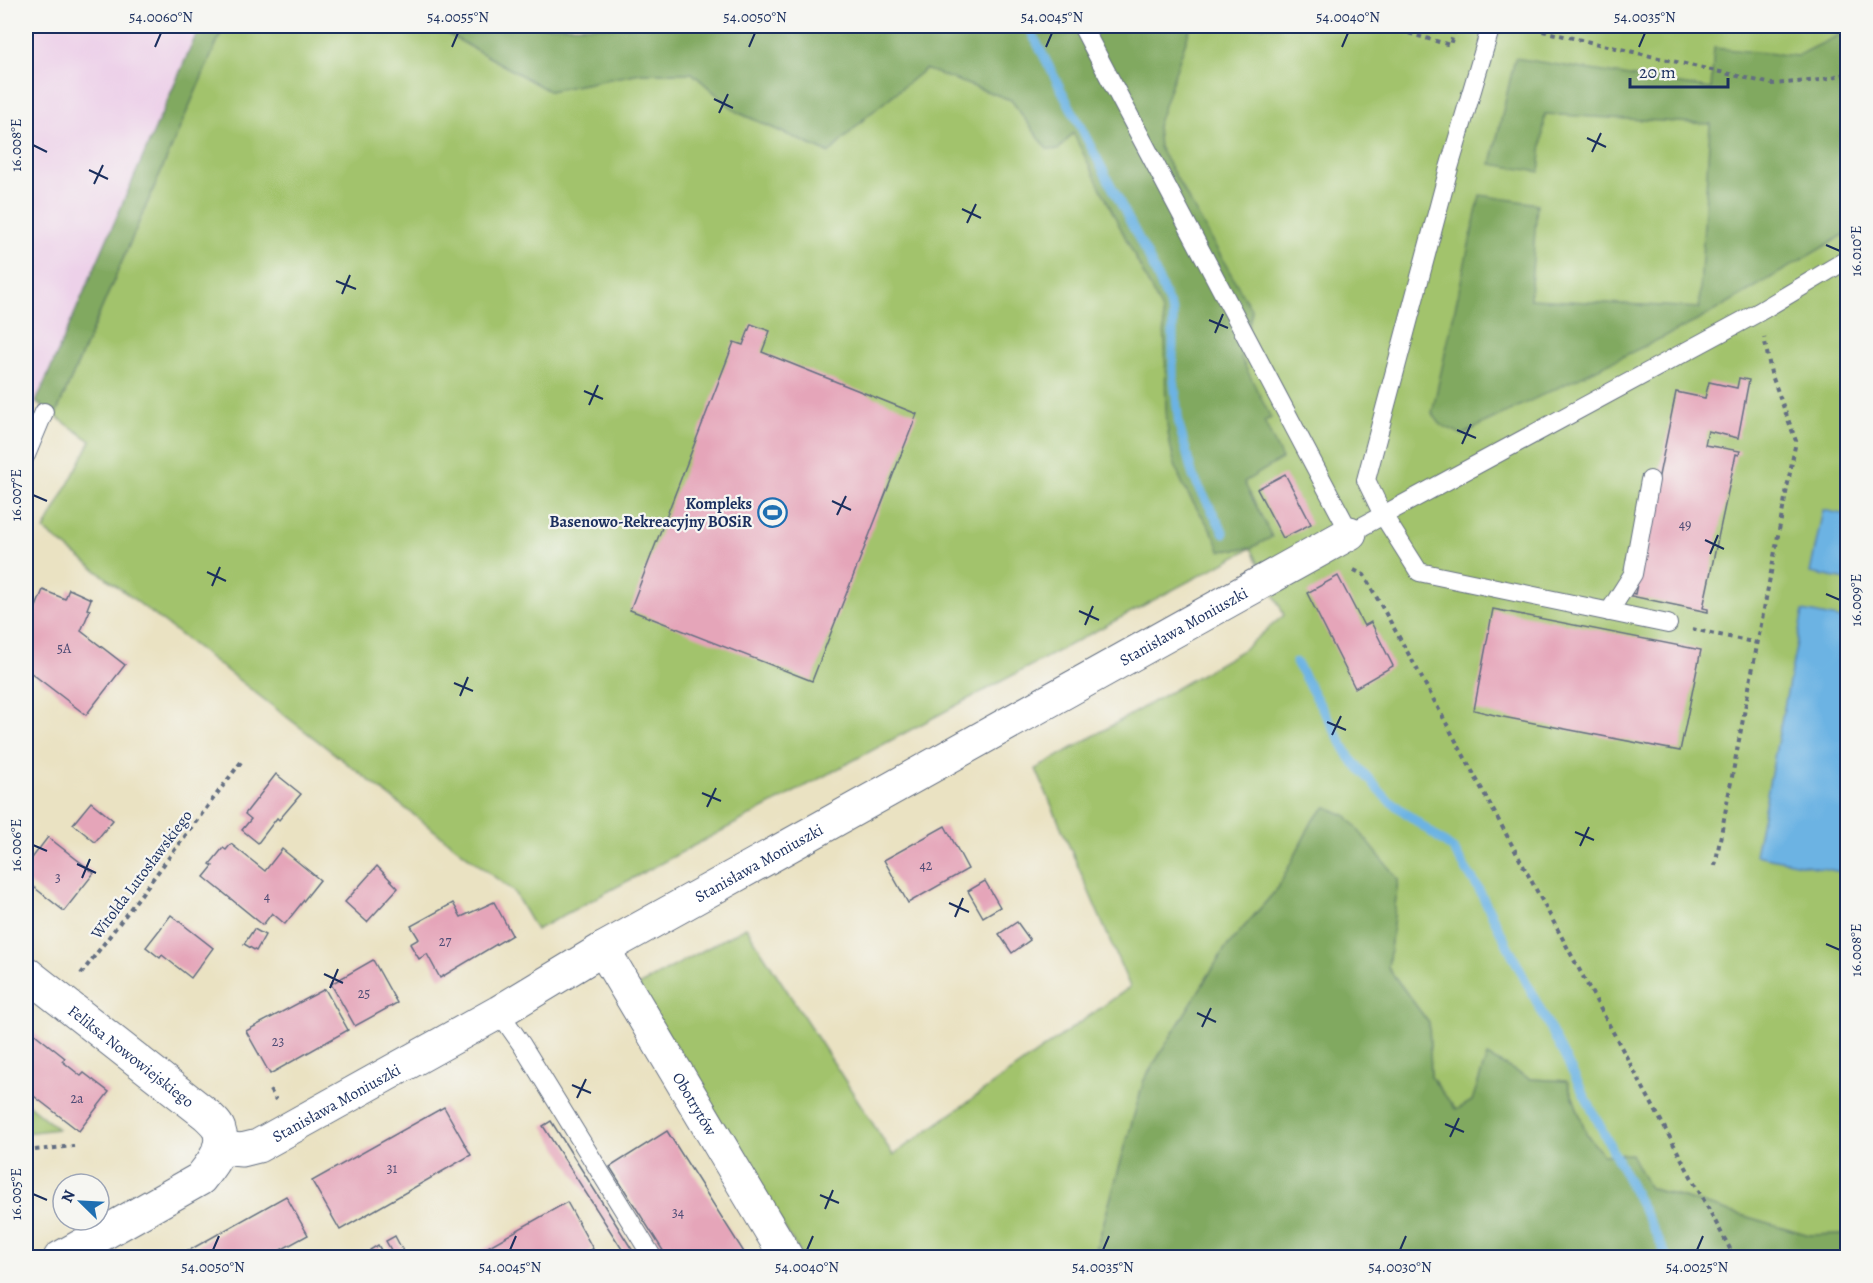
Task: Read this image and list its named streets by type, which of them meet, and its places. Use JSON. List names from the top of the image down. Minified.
{"streets":{"street":["Stanisława Moniuszki","Feliksa Nowowiejskiego","Obotrytów"],"path":["Witolda Lutosławskiego"]},"crossings":[["Stanisława Moniuszki","Feliksa Nowowiejskiego"],["Stanisława Moniuszki","Obotrytów"],["Witolda Lutosławskiego","Feliksa Nowowiejskiego"]],"places":{"sports":["Kompleks Basenowo-Rekreacyjny BOSiR"]},"house_numbers":["49","5A","42","3","4","27","25","23","2a","31","34"],"scale_bar":"20 m","north":"top left","coordinates":["54.0060°N","54.0055°N","54.0050°N","54.0045°N","54.0040°N","54.0035°N","16.008°E","16.010°E","16.007°E","16.009°E","16.006°E","16.005°E","54.0030°N","54.0025°N"]}
